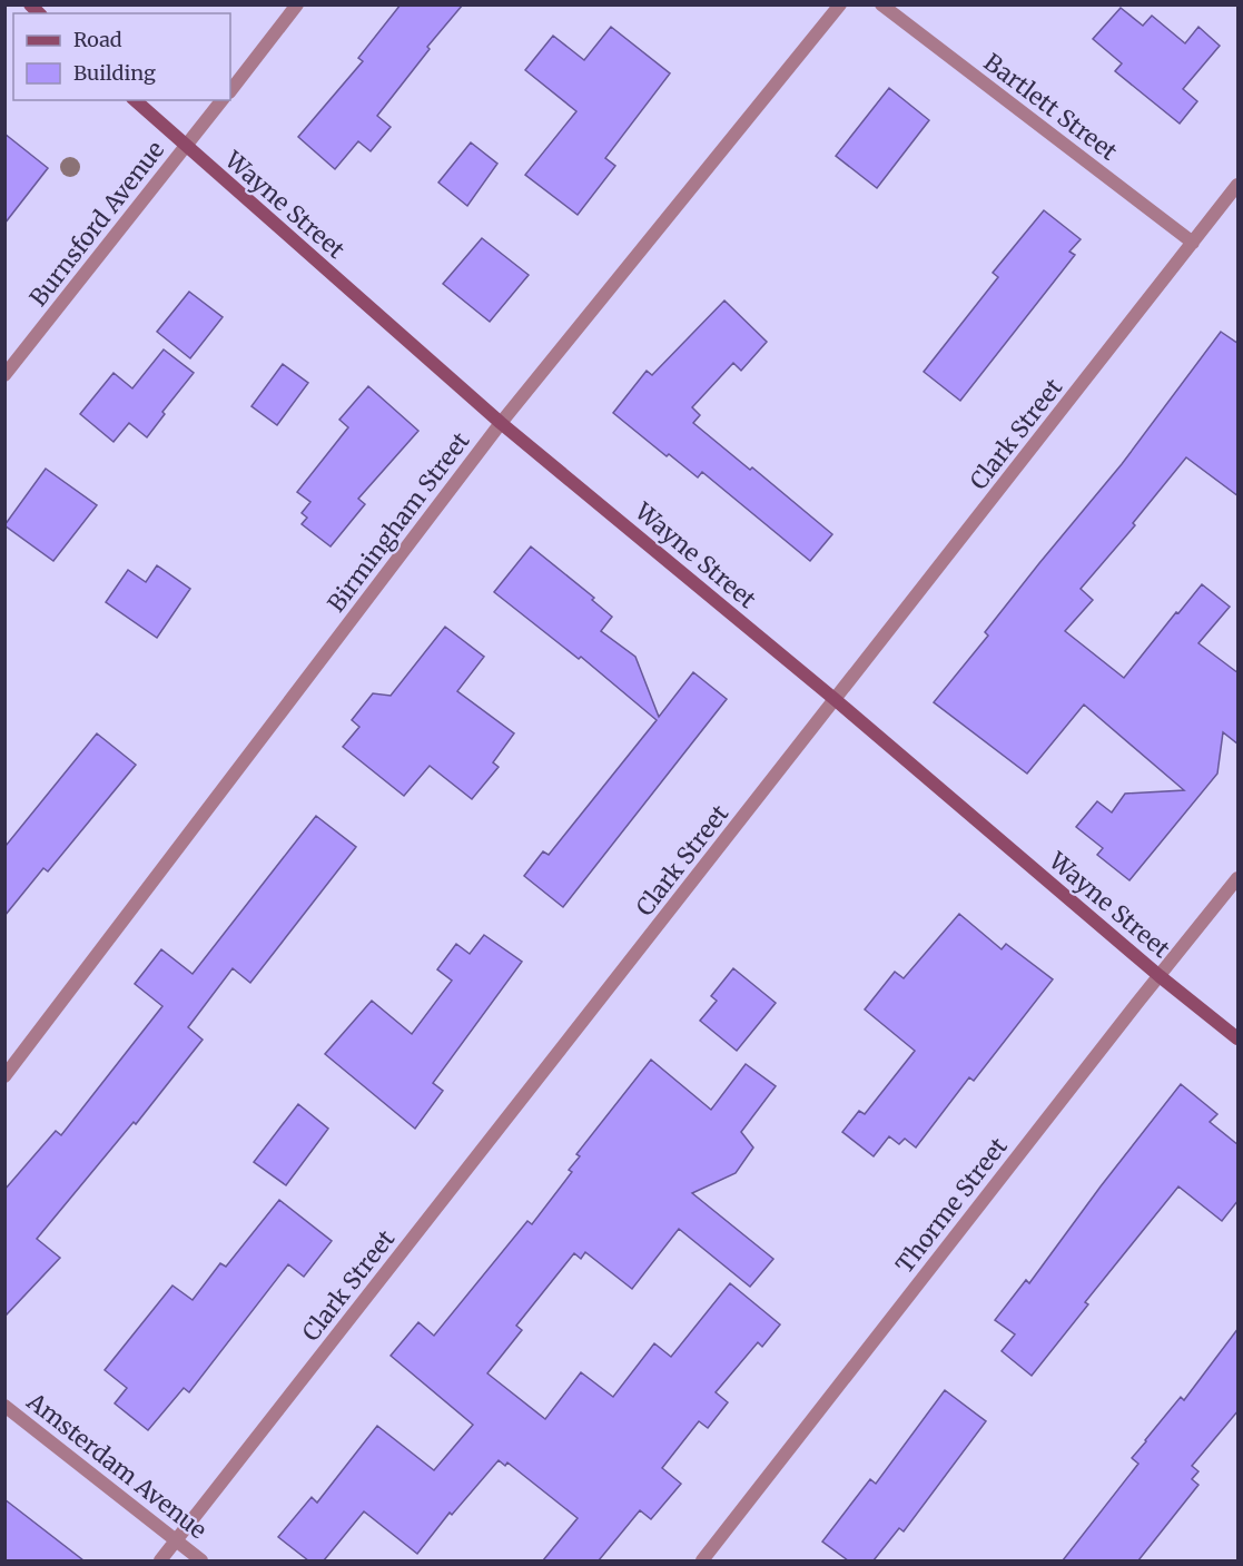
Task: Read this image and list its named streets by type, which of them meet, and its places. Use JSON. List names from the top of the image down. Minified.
{"streets":{"street":["Bartlett Street","Wayne Street","Burnsford Avenue","Clark Street","Birmingham Street","Thorme Street","Amsterdam Avenue"]},"crossings":[["Bartlett Street","Clark Street"],["Wayne Street","Burnsford Avenue"],["Wayne Street","Clark Street"],["Wayne Street","Birmingham Street"],["Wayne Street","Thorme Street"],["Clark Street","Amsterdam Avenue"]],"legend":["Road","Building"]}
